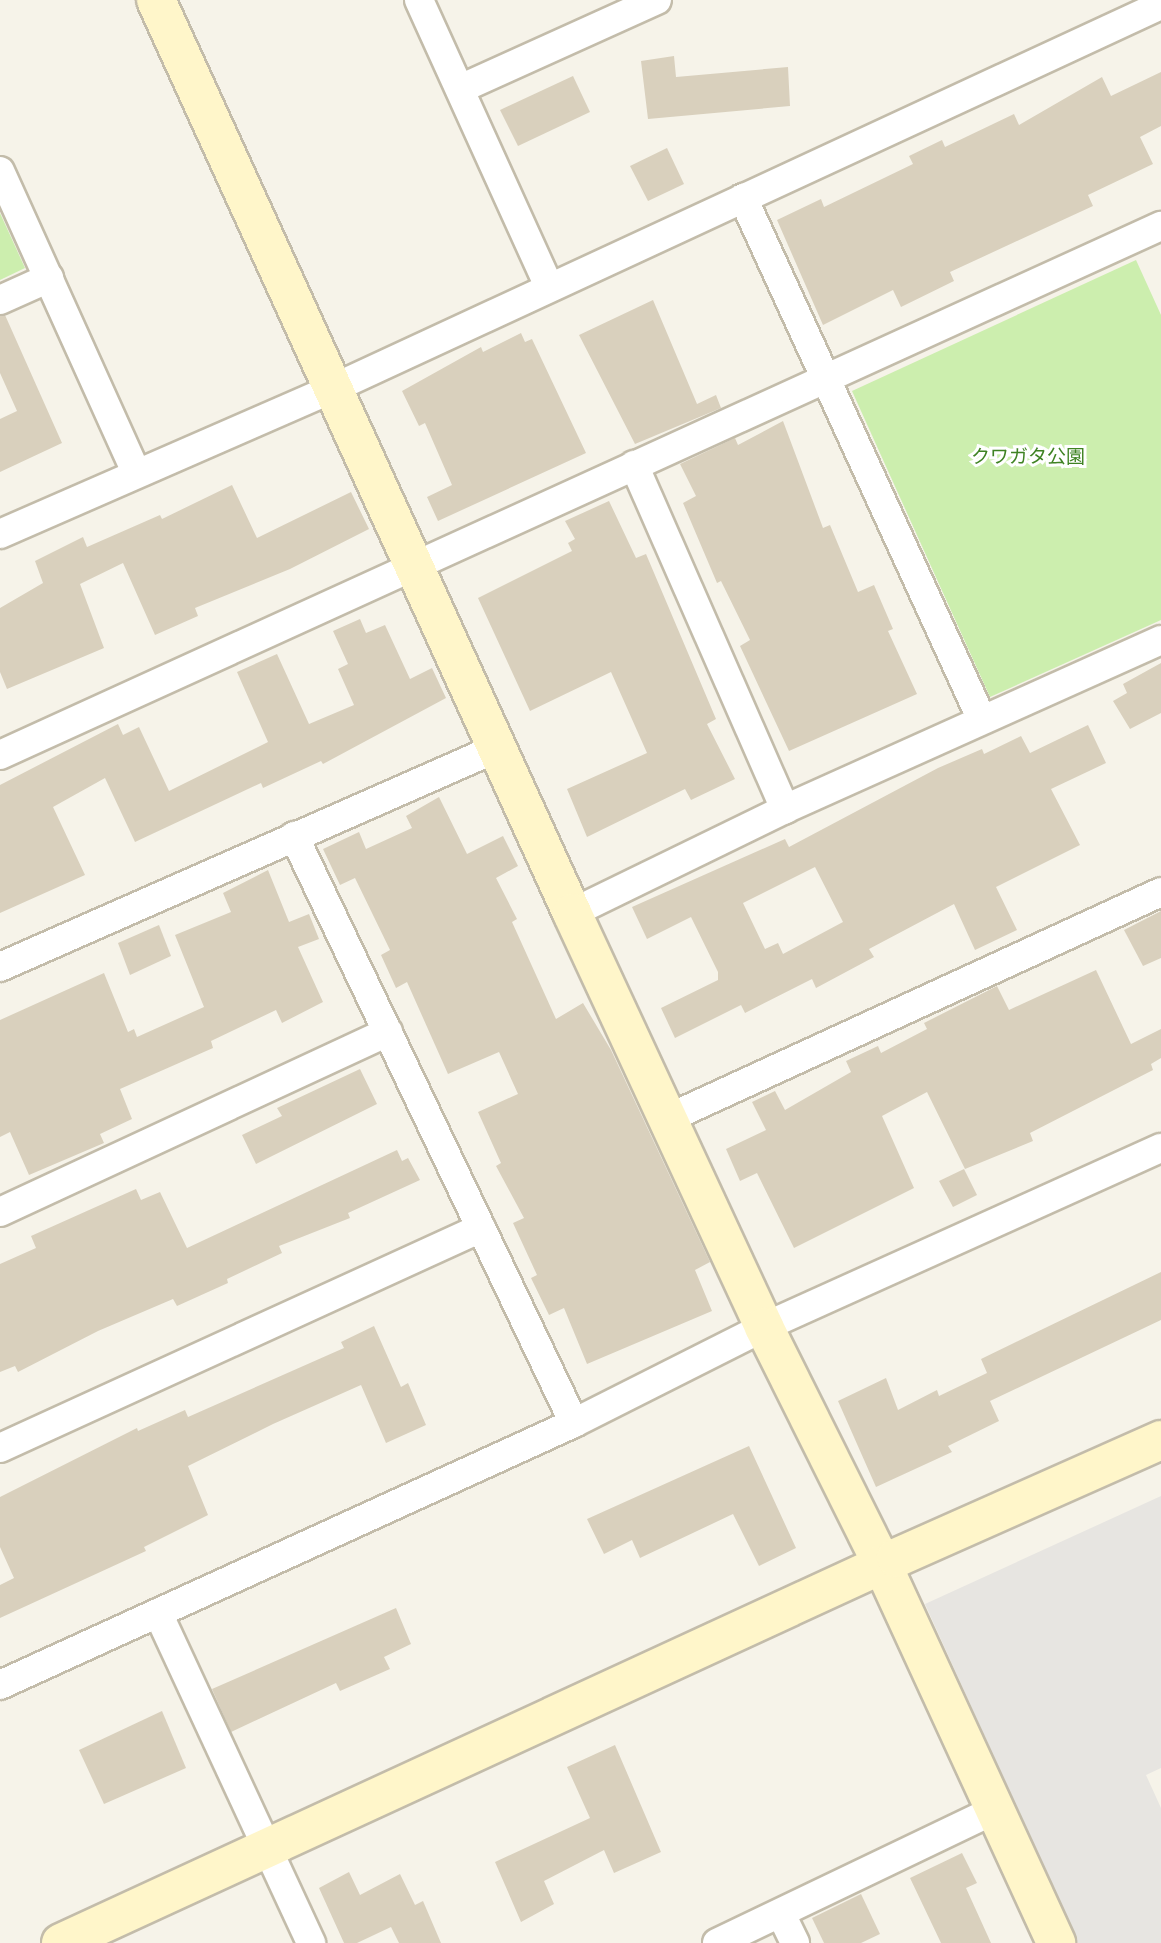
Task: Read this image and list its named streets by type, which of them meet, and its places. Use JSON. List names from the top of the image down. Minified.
{"parks":["クワガタ公園"]}
